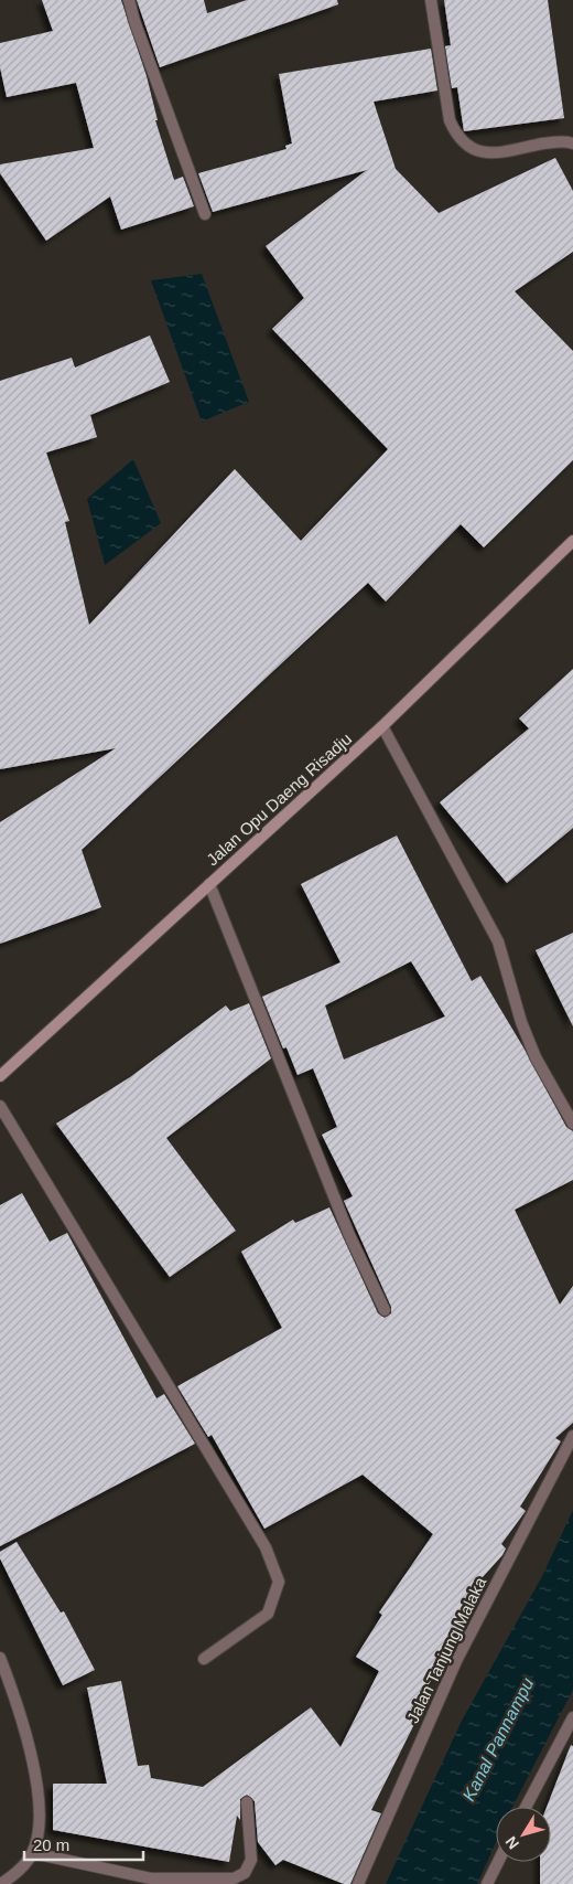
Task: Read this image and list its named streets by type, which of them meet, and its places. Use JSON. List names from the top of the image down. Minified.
{"streets":{"main road":["Jalan Opu Daeng Risadju"],"street":["Jalan Tanjung Malaka"]},"water":["Kanal Pannampu"],"scale_bar":"20 m","north":"bottom left"}
